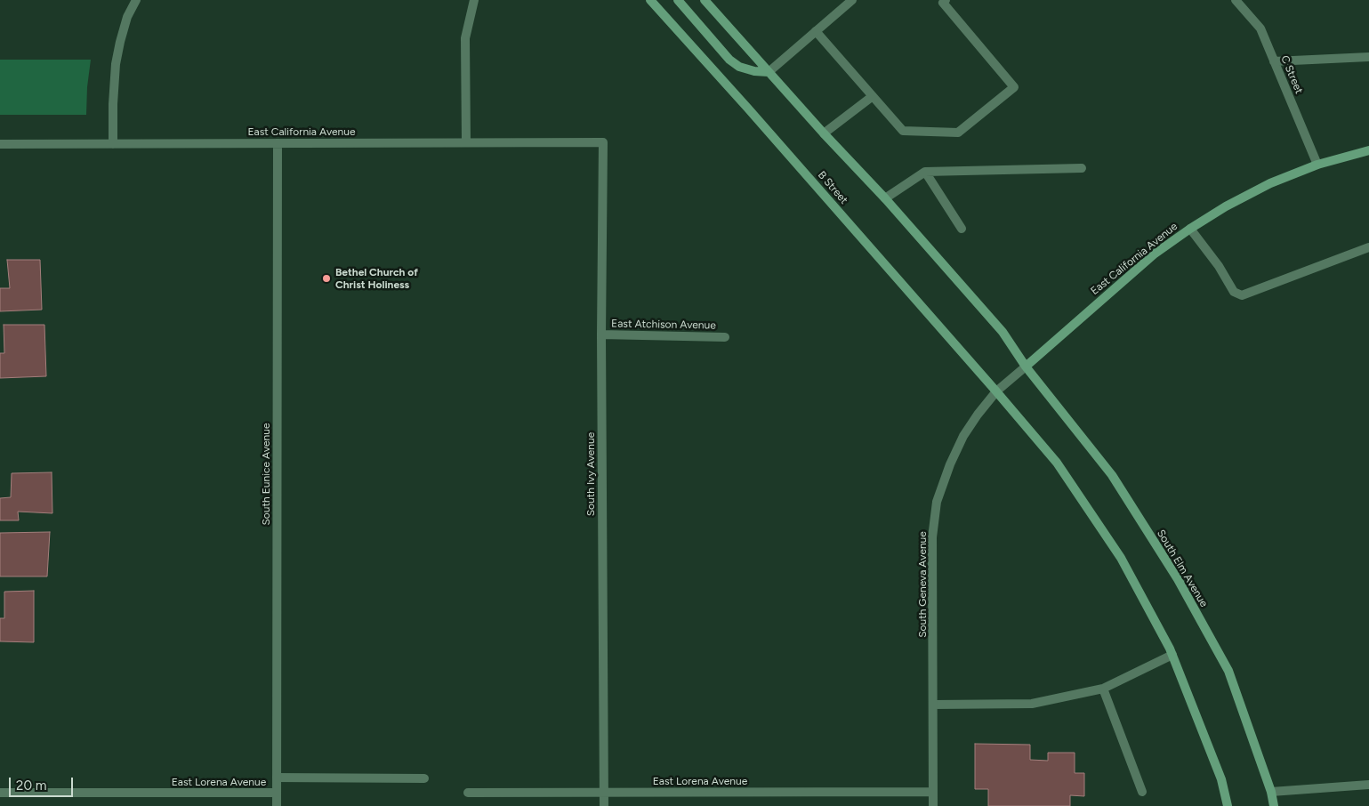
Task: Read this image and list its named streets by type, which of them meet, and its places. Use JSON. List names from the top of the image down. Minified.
{"streets":{"main road":["East California Avenue","B Street","South Elm Avenue"],"street":["C Street","East Atchison Avenue","South Eunice Avenue","South Ivy Avenue","South Geneva Avenue","East Lorena Avenue"]},"crossings":[["C Street","East California Avenue"],["East California Avenue","South Eunice Avenue"],["East California Avenue","South Ivy Avenue"],["East California Avenue","South Elm Avenue"],["East California Avenue","South Geneva Avenue"],["B Street","South Geneva Avenue"],["East Atchison Avenue","South Ivy Avenue"],["South Eunice Avenue","East Lorena Avenue"],["South Ivy Avenue","East Lorena Avenue"],["South Elm Avenue","South Geneva Avenue"],["South Geneva Avenue","East Lorena Avenue"]],"places":["Bethel Church of Christ Holiness"],"scale_bar":"20 m"}
